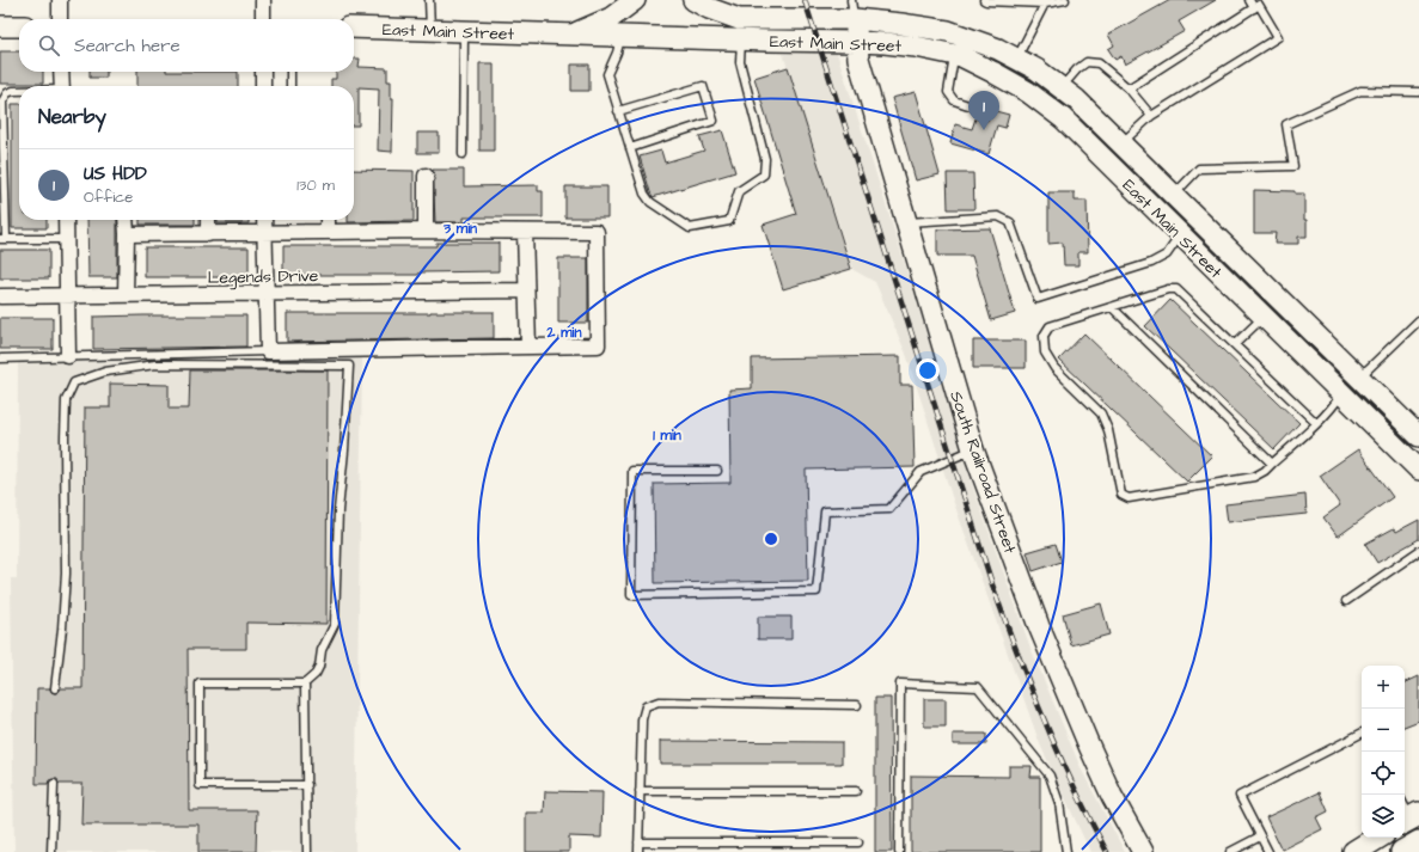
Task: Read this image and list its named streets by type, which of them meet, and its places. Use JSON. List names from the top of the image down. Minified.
{"streets":{"main road":["East Main Street","South Railroad Street"],"street":["Legends Drive"]},"crossings":[["East Main Street","South Railroad Street"]],"page":{"search":"Search here","heading":"Nearby","pins":"1","list":[{"mark":"1","name":"US HDD","note":"Office","value":"130 m"}],"map_buttons":["+","−"]},"rings":["3 min","2 min","1 min"]}
